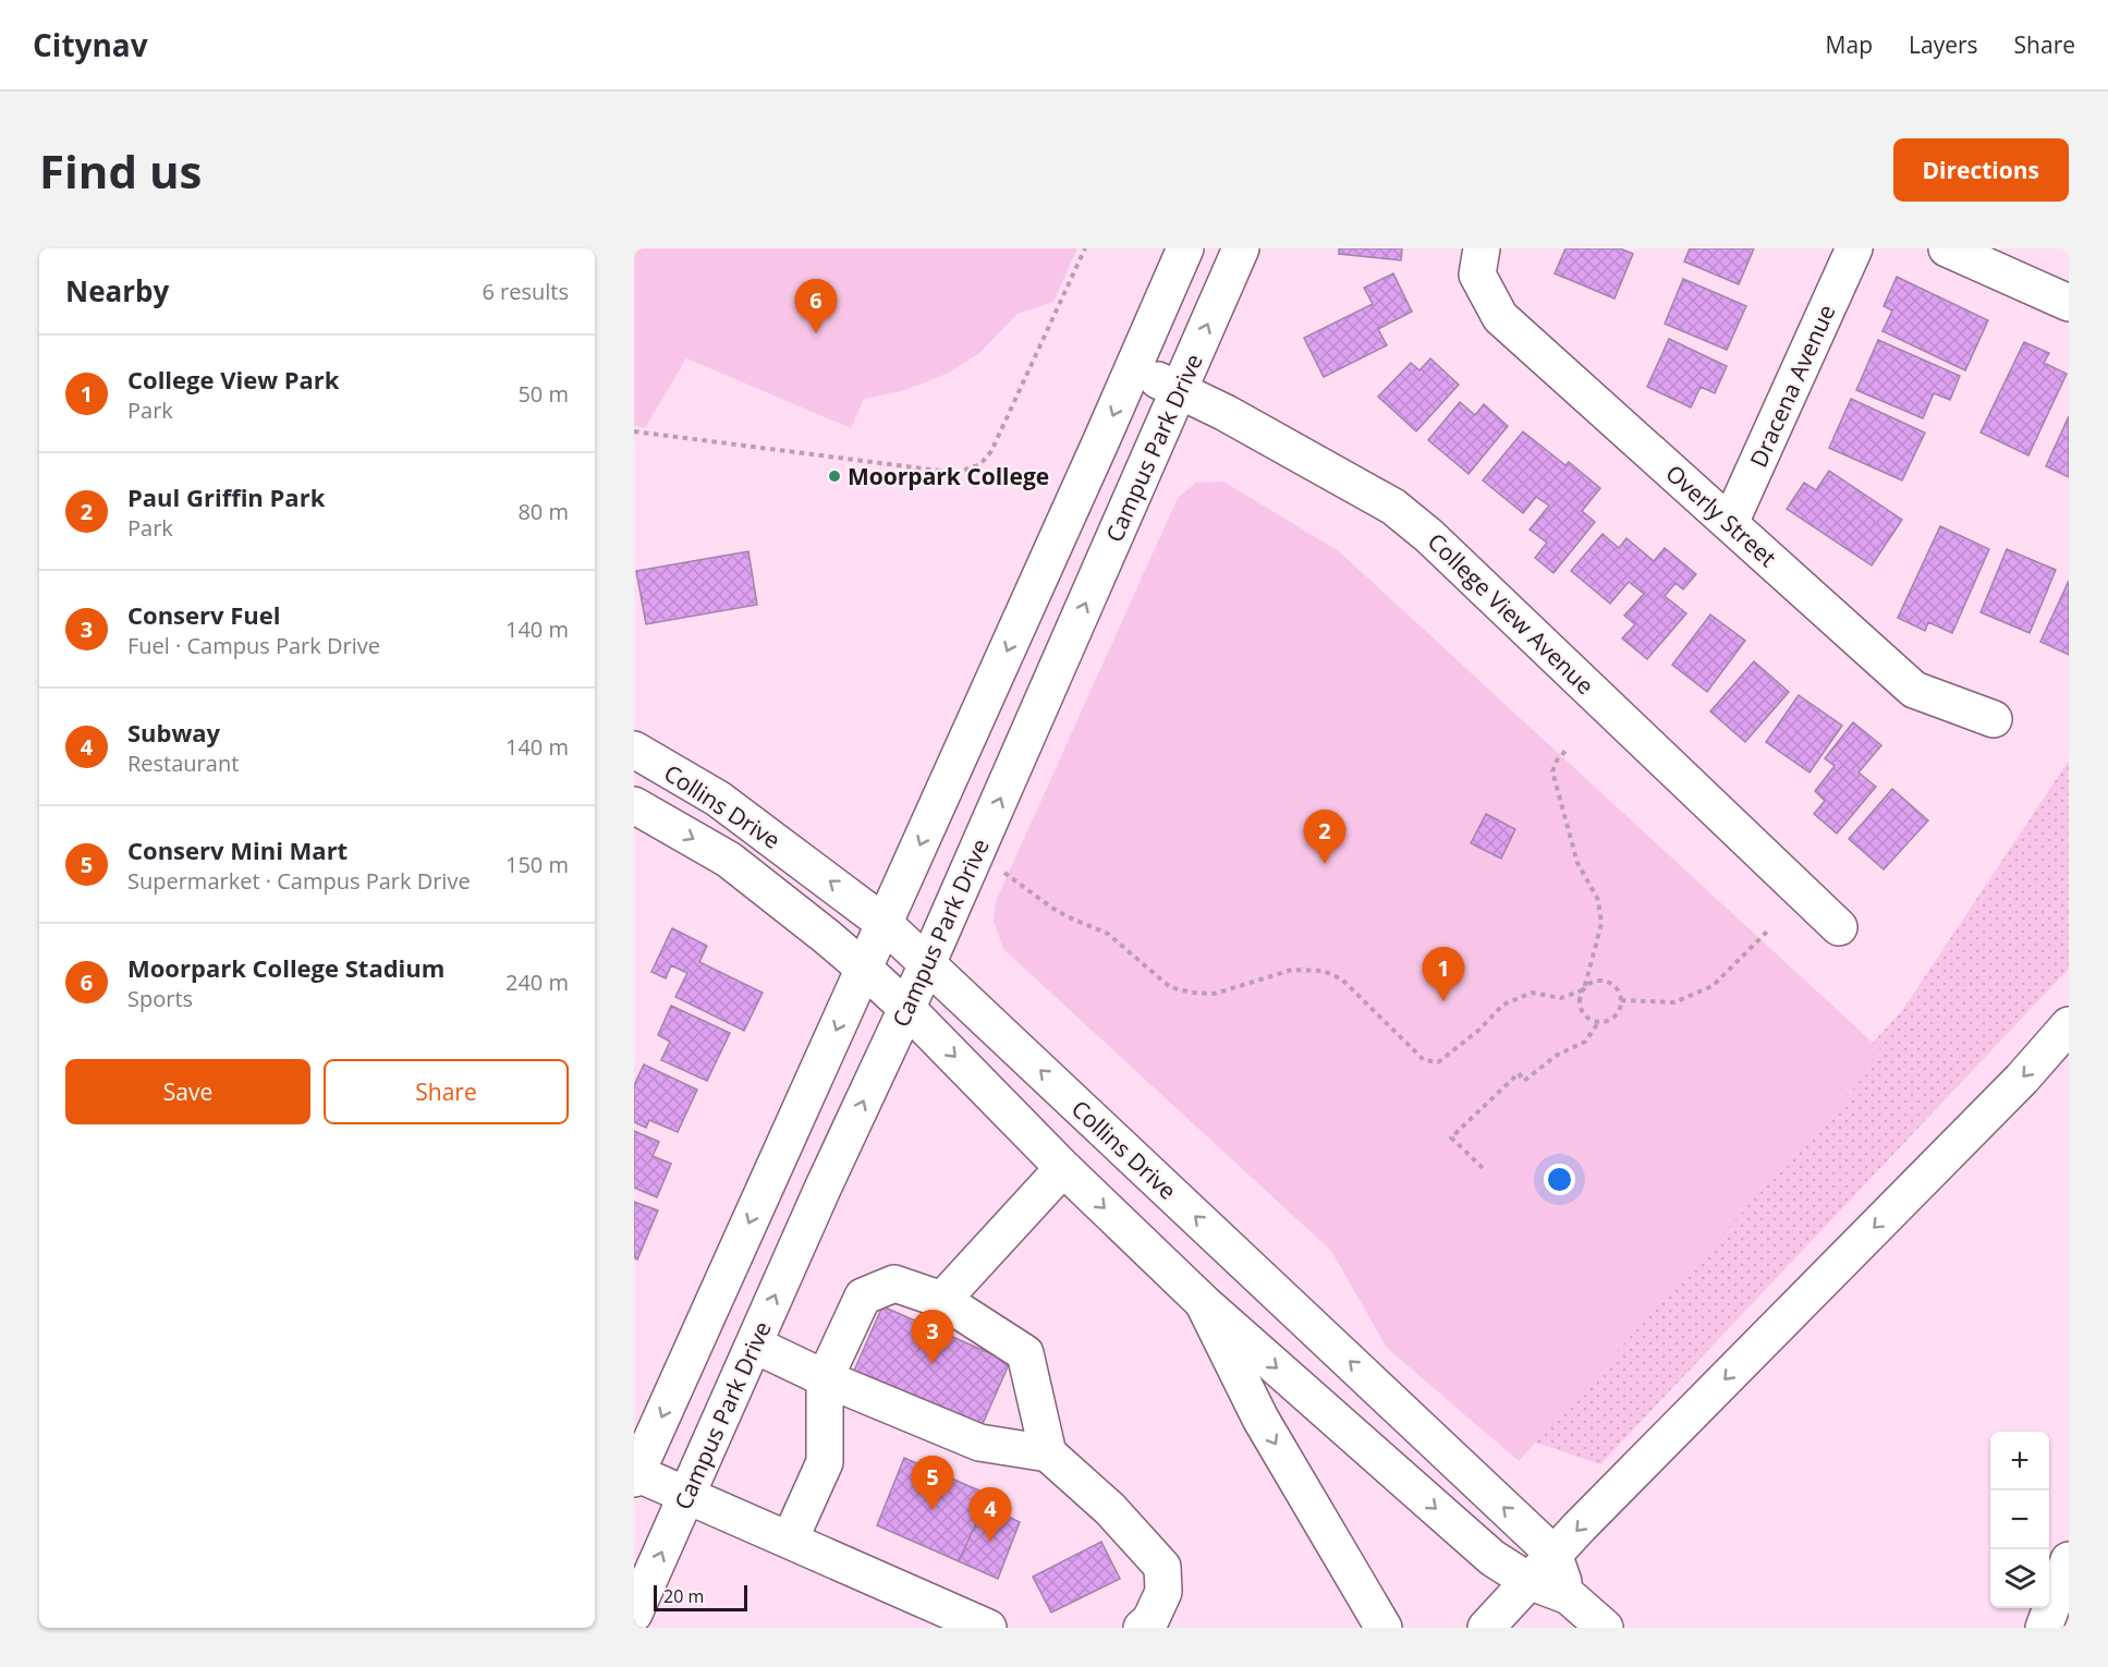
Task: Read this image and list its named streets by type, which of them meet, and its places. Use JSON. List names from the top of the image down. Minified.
{"streets":{"main road":["Dracena Avenue","Campus Park Drive","Overly Street","College View Avenue","Collins Drive"]},"crossings":[["Dracena Avenue","Overly Street"],["Campus Park Drive","College View Avenue"],["Campus Park Drive","Collins Drive"]],"places":["Moorpark College"],"scale_bar":"20 m","page":{"header":"Citynav","nav":["Map","Layers","Share"],"buttons":["Directions",["Save","Share"]],"title":"Find us","heading":["Nearby","6 results"],"pins":["6","2","1","3","5","4"],"list":[{"mark":"1","name":"College View Park","note":"Park","value":"50 m"},{"mark":"2","name":"Paul Griffin Park","note":"Park","value":"80 m"},{"mark":"3","name":"Conserv Fuel","note":"Fuel · Campus Park Drive","value":"140 m"},{"mark":"4","name":"Subway","note":"Restaurant","value":"140 m"},{"mark":"5","name":"Conserv Mini Mart","note":"Supermarket · Campus Park Drive","value":"150 m"},{"mark":"6","name":"Moorpark College Stadium","note":"Sports","value":"240 m"}],"map_buttons":["+","−"],"scale":"20 m"}}
